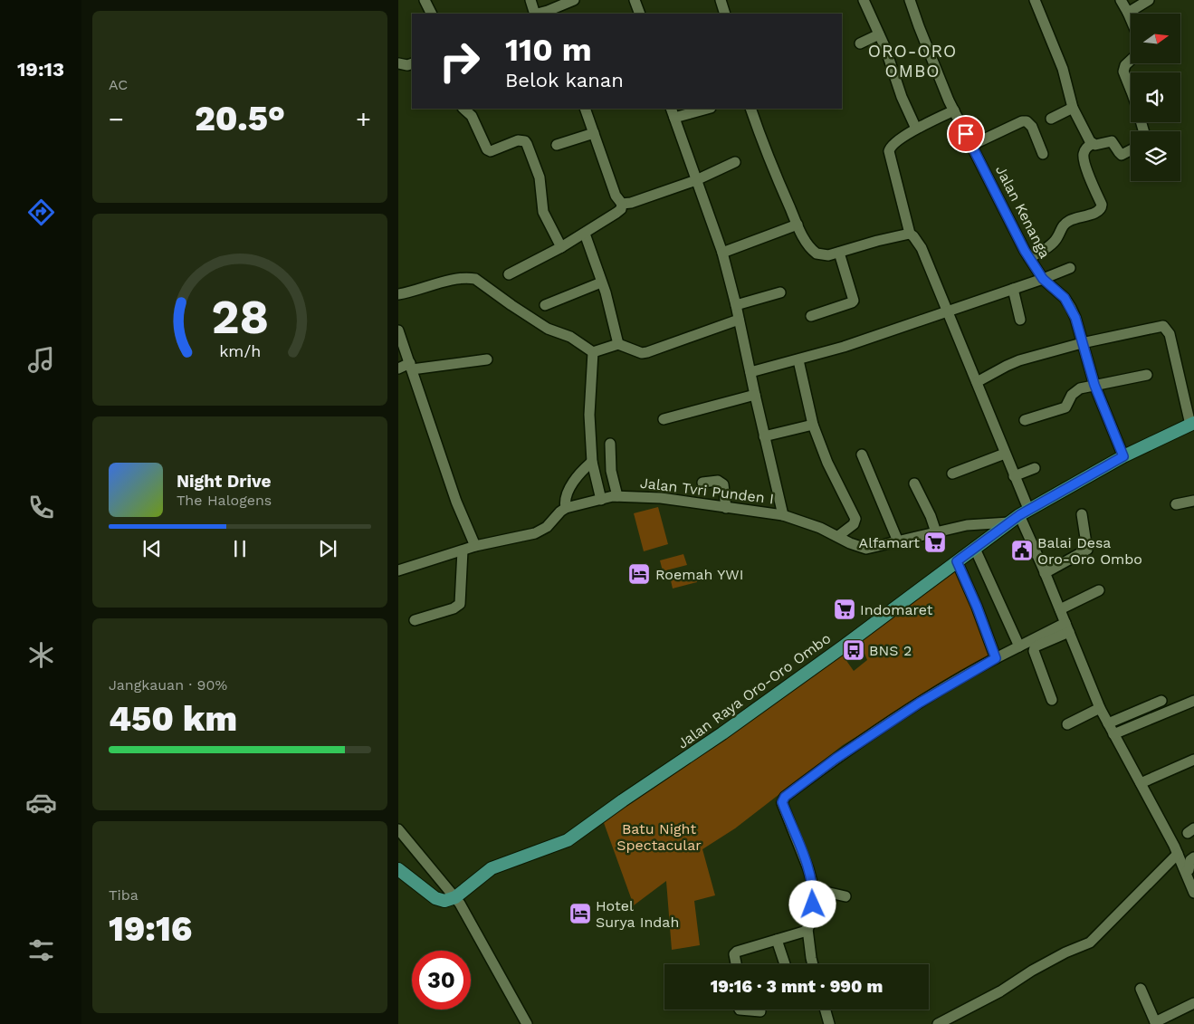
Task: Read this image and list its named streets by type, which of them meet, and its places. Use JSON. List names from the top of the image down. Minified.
{"streets":{"main road":["Jalan Raya Oro-Oro Ombo"],"street":["Jalan Kenanga","Jalan Tvri Punden I"]},"crossings":[["Jalan Kenanga","Jalan Raya Oro-Oro Ombo"],["Jalan Tvri Punden I","Jalan Raya Oro-Oro Ombo"]],"districts":["ORO-ORO OMBO"],"parks":["Batu Night Spectacular"],"places":{"supermarket":["Alfamart","Indomaret"],"public building":["Balai Desa Oro-Oro Ombo"],"hotel":["Roemah YWI","Hotel Surya Indah"],"bus stop":["BNS 2"]},"north":"right","page":{"tabs":"19:13","tile":["AC",["Jangkauan · 90%","450 km"],["Tiba","19:16"]],"turn":["110 m","Belok kanan"],"heat":["−","20.5°","+"],"song":["Night Drive","The Halogens"],"limit":"30","trip":"19:16 · 3 mnt · 990 m","gauge":["28","km/h"]}}
